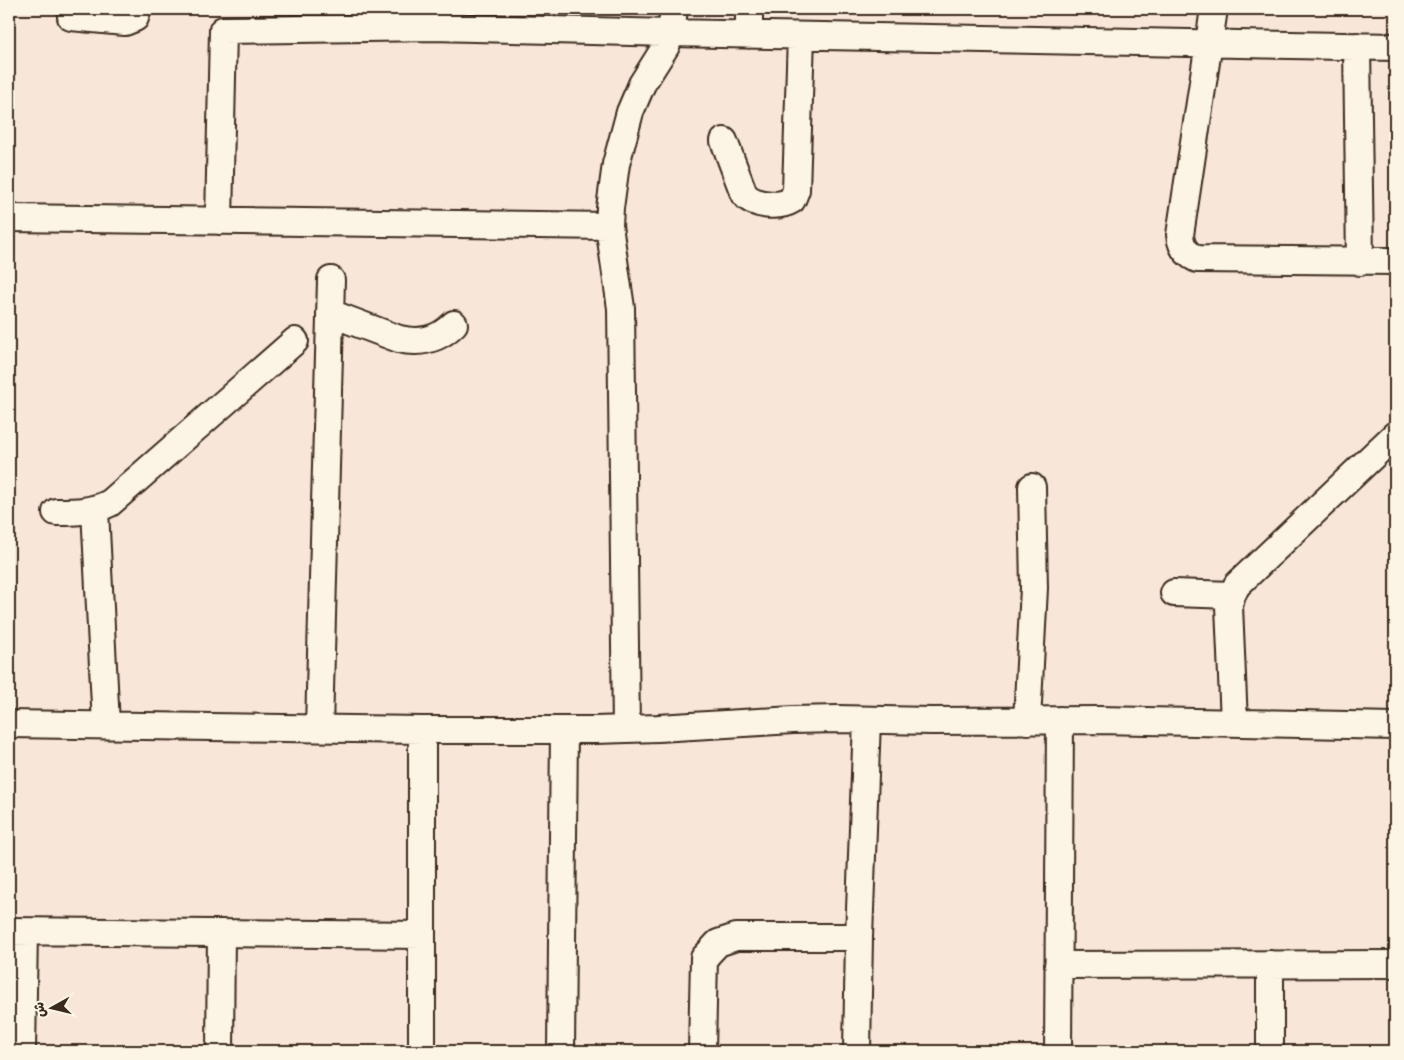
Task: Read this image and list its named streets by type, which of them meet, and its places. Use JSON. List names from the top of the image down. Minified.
{"north":"left"}
